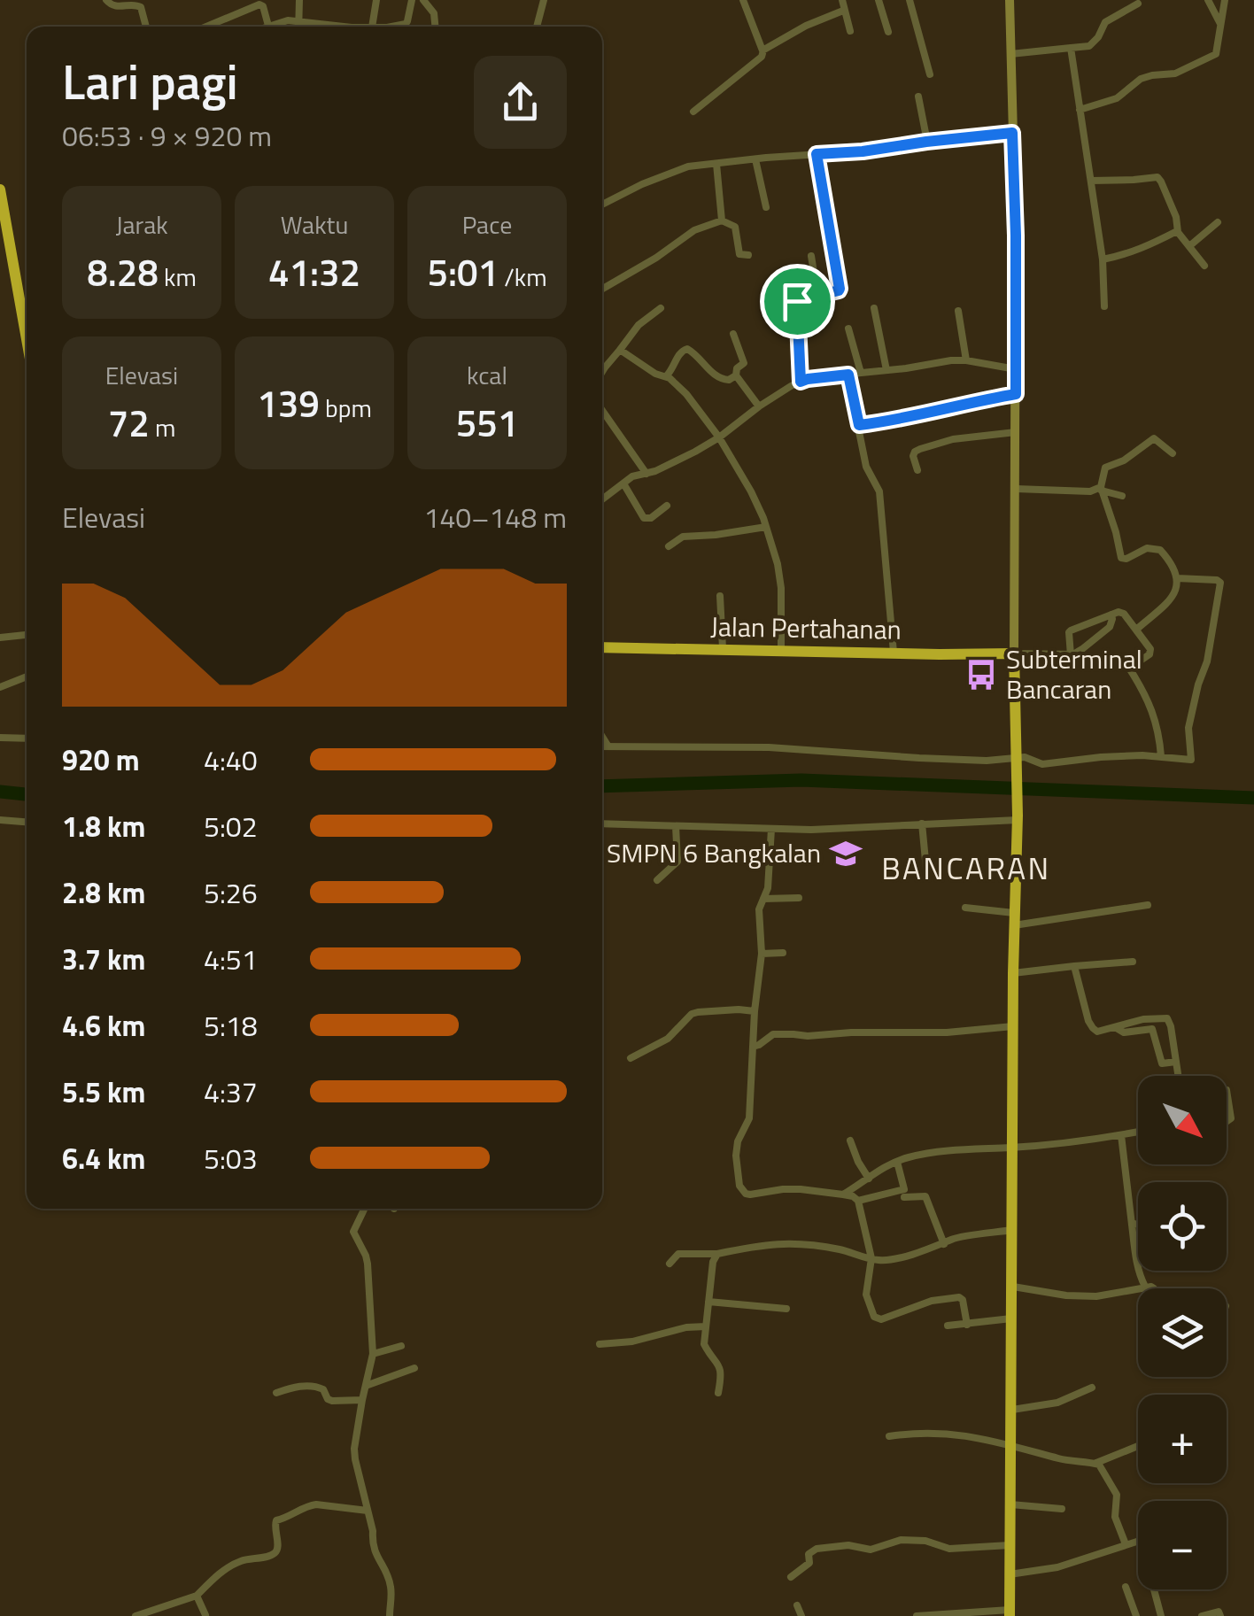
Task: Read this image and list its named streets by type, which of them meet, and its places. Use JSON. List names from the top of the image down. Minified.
{"streets":{"highway":["Jalan Pertahanan"]},"districts":["BANCARAN"],"places":{"bus stop":["Subterminal Bancaran"],"school or university":["SMPN 6 Bangkalan"]},"north":"bottom right","page":{"heading":["Lari pagi","06:53 · 9 × 920 m"],"stats":[["Jarak","8.28 km"],["Waktu","41:32"],["Pace","5:01 /km"],["Elevasi","72 m"],["139 bpm"],["kcal","551"]],"chart":["Elevasi","140–148 m"],"list":[{"name":"920 m","note":"4:40"},{"name":"1.8 km","note":"5:02"},{"name":"2.8 km","note":"5:26"},{"name":"3.7 km","note":"4:51"},{"name":"4.6 km","note":"5:18"},{"name":"5.5 km","note":"4:37"},{"name":"6.4 km","note":"5:03"}],"map_buttons":["+","−"]}}
